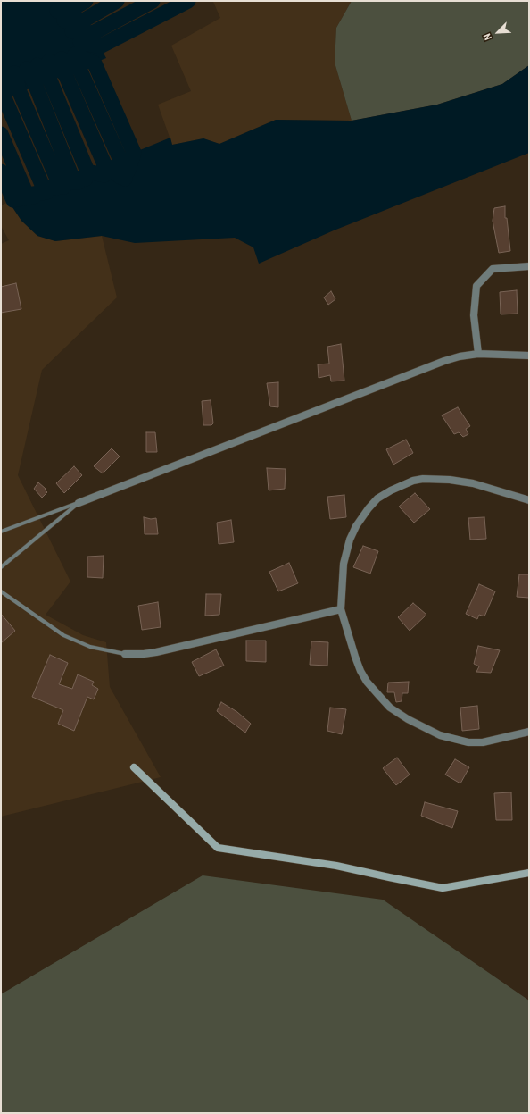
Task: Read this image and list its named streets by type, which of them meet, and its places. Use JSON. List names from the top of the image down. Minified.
{"north":"bottom left"}
